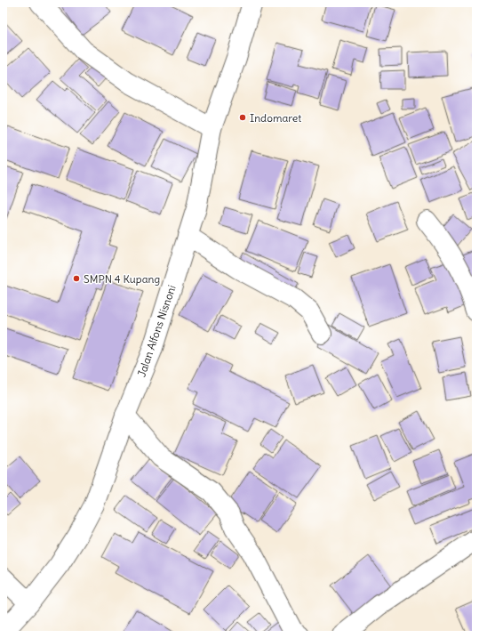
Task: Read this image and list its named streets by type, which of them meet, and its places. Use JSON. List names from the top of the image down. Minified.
{"streets":{"street":["Jalan Alfons Nisnoni"]},"places":["Indomaret","SMPN 4 Kupang"]}
